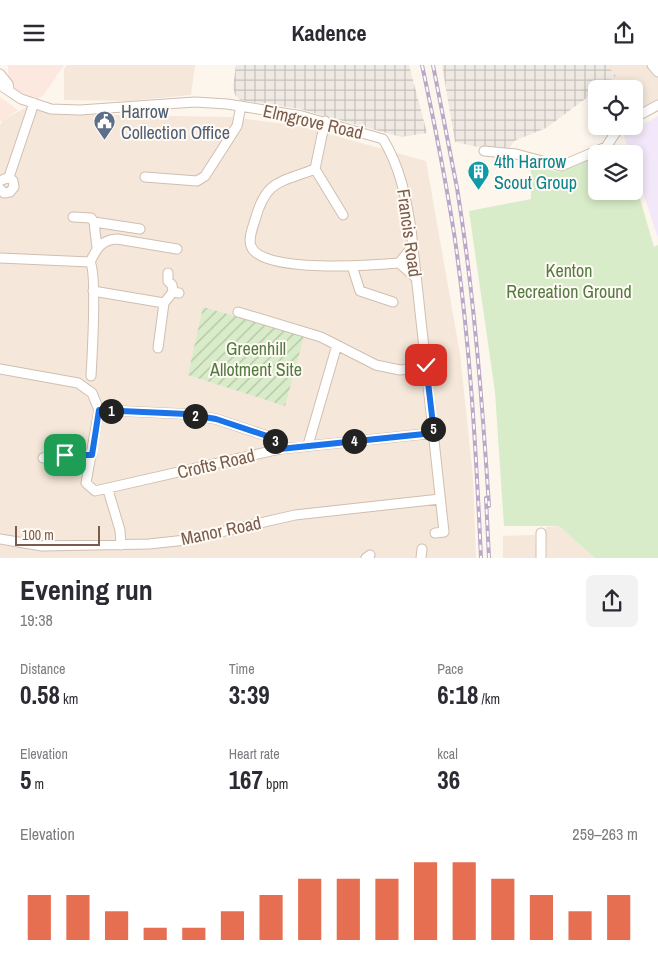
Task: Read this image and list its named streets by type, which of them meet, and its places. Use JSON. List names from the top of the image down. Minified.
{"streets":{"street":["Elmgrove Road","Francis Road","Crofts Road","Manor Road"]},"crossings":[["Elmgrove Road","Francis Road"],["Francis Road","Crofts Road"],["Francis Road","Manor Road"]],"parks":["Kenton Recreation Ground","Greenhill Allotment Site"],"places":{"public building":["Harrow Collection Office"],"building":["4th Harrow Scout Group"]},"scale_bar":"100 m","page":{"header":"Kadence","pins":["1","2","5","3","4"],"scale":"100 m","heading":["Evening run","19:38"],"stats":[["Distance","0.58 km"],["Time","3:39"],["Pace","6:18 /km"],["Elevation","5 m"],["Heart rate","167 bpm"],["kcal","36"]],"chart":["Elevation","259–263 m"]}}
